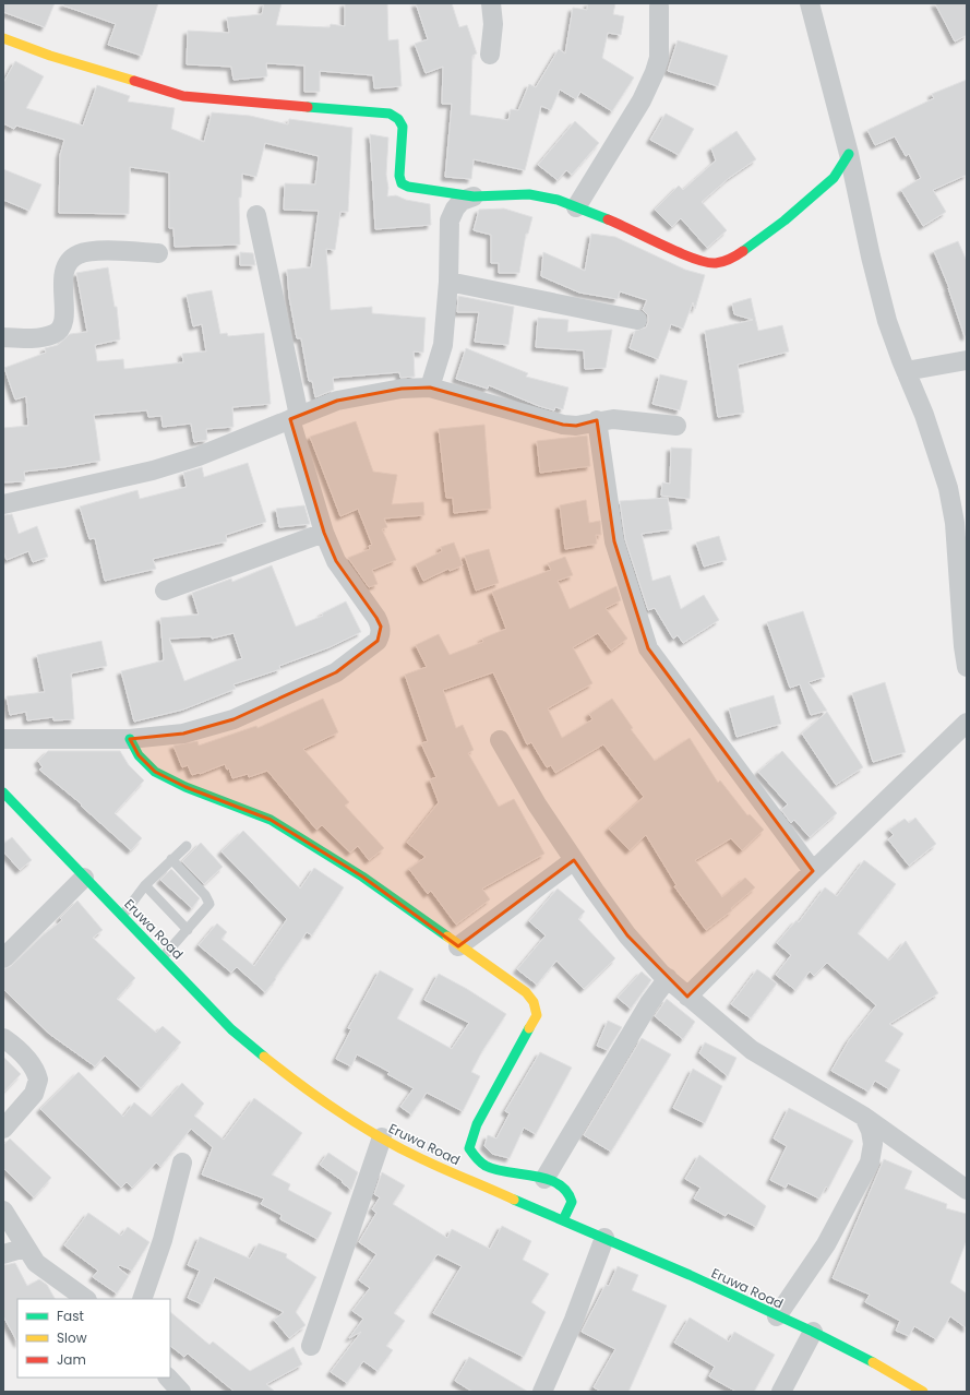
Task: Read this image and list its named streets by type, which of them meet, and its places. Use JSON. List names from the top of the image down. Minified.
{"streets":{"street":["Eruwa Road"]},"legend":["Fast","Slow","Jam"]}
